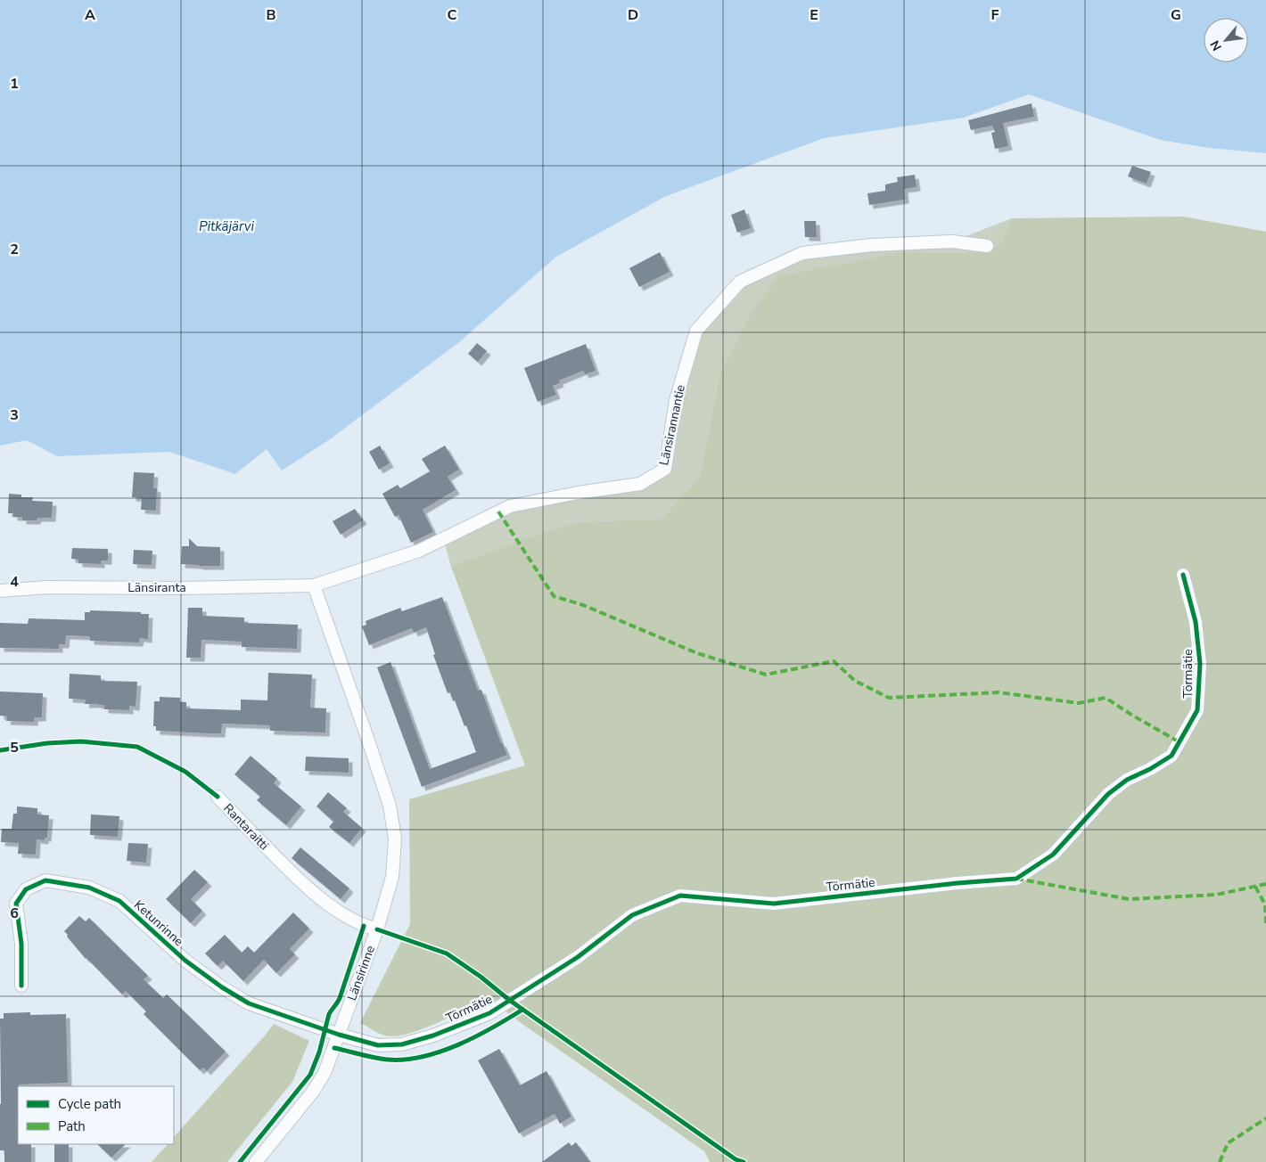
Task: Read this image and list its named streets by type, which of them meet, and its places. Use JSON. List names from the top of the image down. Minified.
{"streets":{"street":["Länsirannantie","Länsiranta","Törmätie","Rantaraitti","Ketunrinne","Länsirinne"]},"crossings":[["Länsirannantie","Länsiranta"],["Länsirannantie","Länsirinne"],["Länsiranta","Länsirinne"],["Törmätie","Ketunrinne"],["Törmätie","Länsirinne"],["Rantaraitti","Länsirinne"],["Ketunrinne","Länsirinne"]],"water":["Pitkäjärvi"],"legend":["Cycle path","Path"],"north":"bottom left","grid":{"columns":["A","B","C","D","E","F","G"],"rows":["1","2","3","4","5","6"]}}
